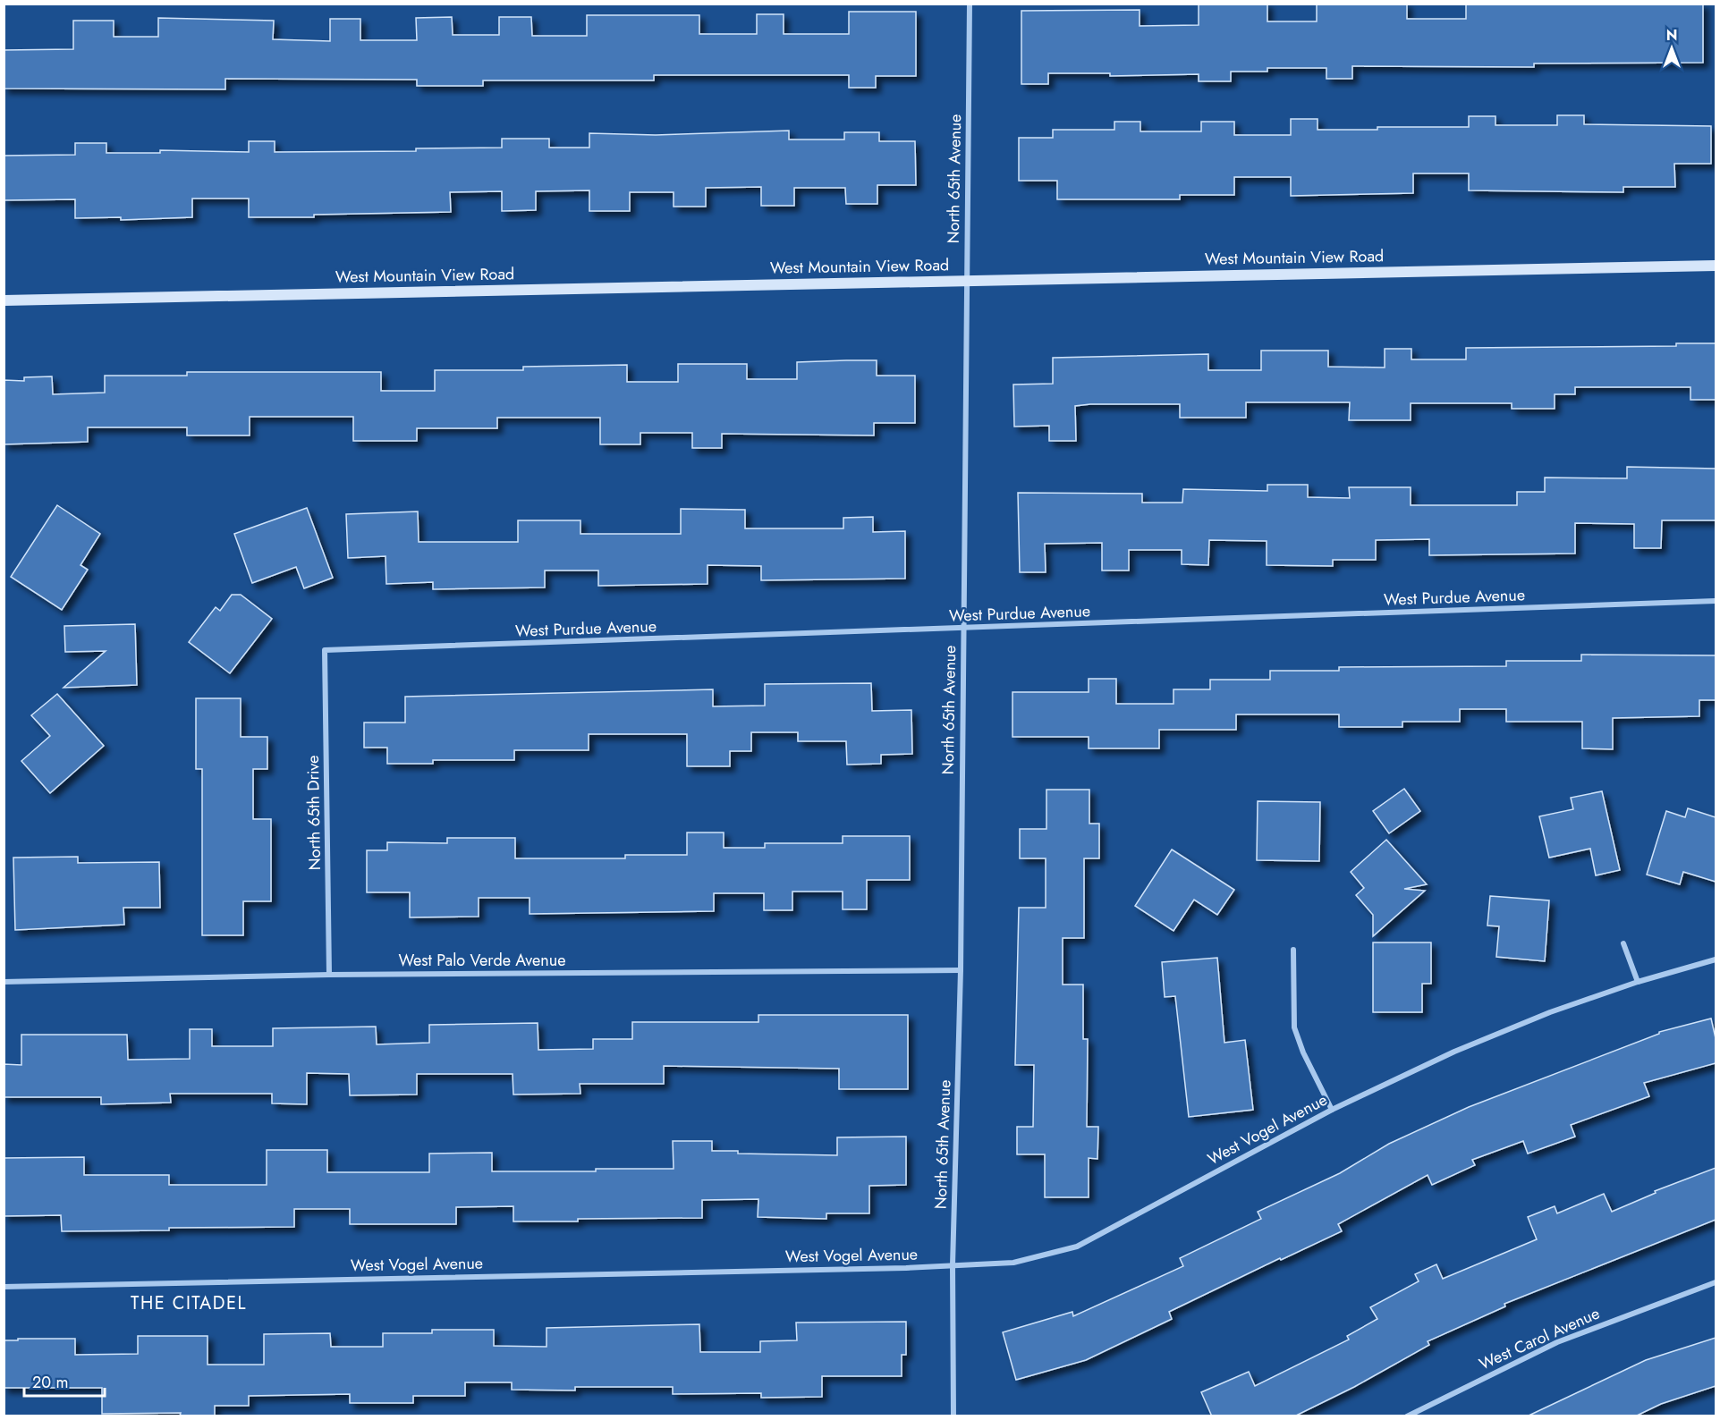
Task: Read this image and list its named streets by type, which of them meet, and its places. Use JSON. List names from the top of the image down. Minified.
{"streets":{"street":["North 65th Avenue","West Mountain View Road","West Purdue Avenue","North 65th Drive","West Palo Verde Avenue","West Vogel Avenue","West Carol Avenue"]},"crossings":[["North 65th Avenue","West Mountain View Road"],["North 65th Avenue","West Purdue Avenue"],["North 65th Avenue","West Palo Verde Avenue"],["North 65th Avenue","West Vogel Avenue"],["West Purdue Avenue","North 65th Drive"],["North 65th Drive","West Palo Verde Avenue"]],"districts":["THE CITADEL"],"scale_bar":"20 m","north":"top"}
